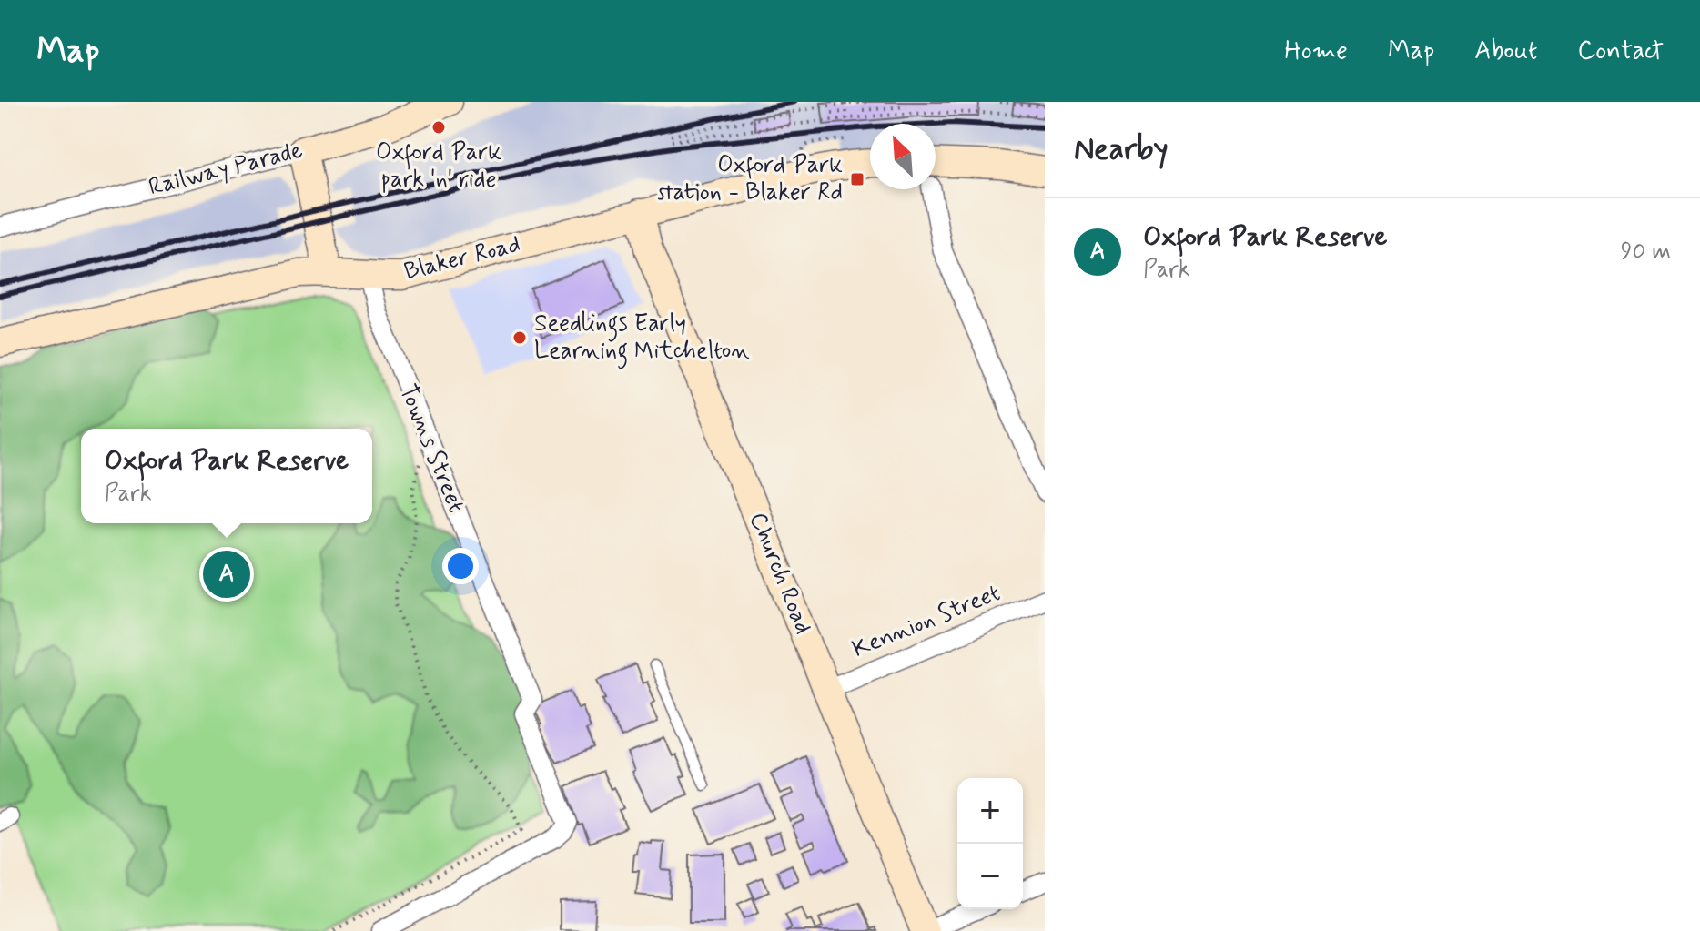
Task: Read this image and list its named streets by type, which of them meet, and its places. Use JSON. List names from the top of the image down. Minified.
{"streets":{"street":["Railway Parade","Blaker Road","Towns Street","Church Road","Kennion Street"]},"crossings":[["Blaker Road","Towns Street"],["Blaker Road","Church Road"],["Church Road","Kennion Street"]],"places":{"other":["Oxford Park park 'n' ride","Seedlings Early Learning Mitchelton"],"transit":["Oxford Park station - Blaker Rd"]},"north":"top left","page":{"header":"Map","nav":["Home","Map","About","Contact"],"heading":"Nearby","list":[{"mark":"A","name":"Oxford Park Reserve","note":"Park","value":"90 m"}],"popup":["Oxford Park Reserve","Park"],"pins":"A","map_buttons":["+","−"]}}
